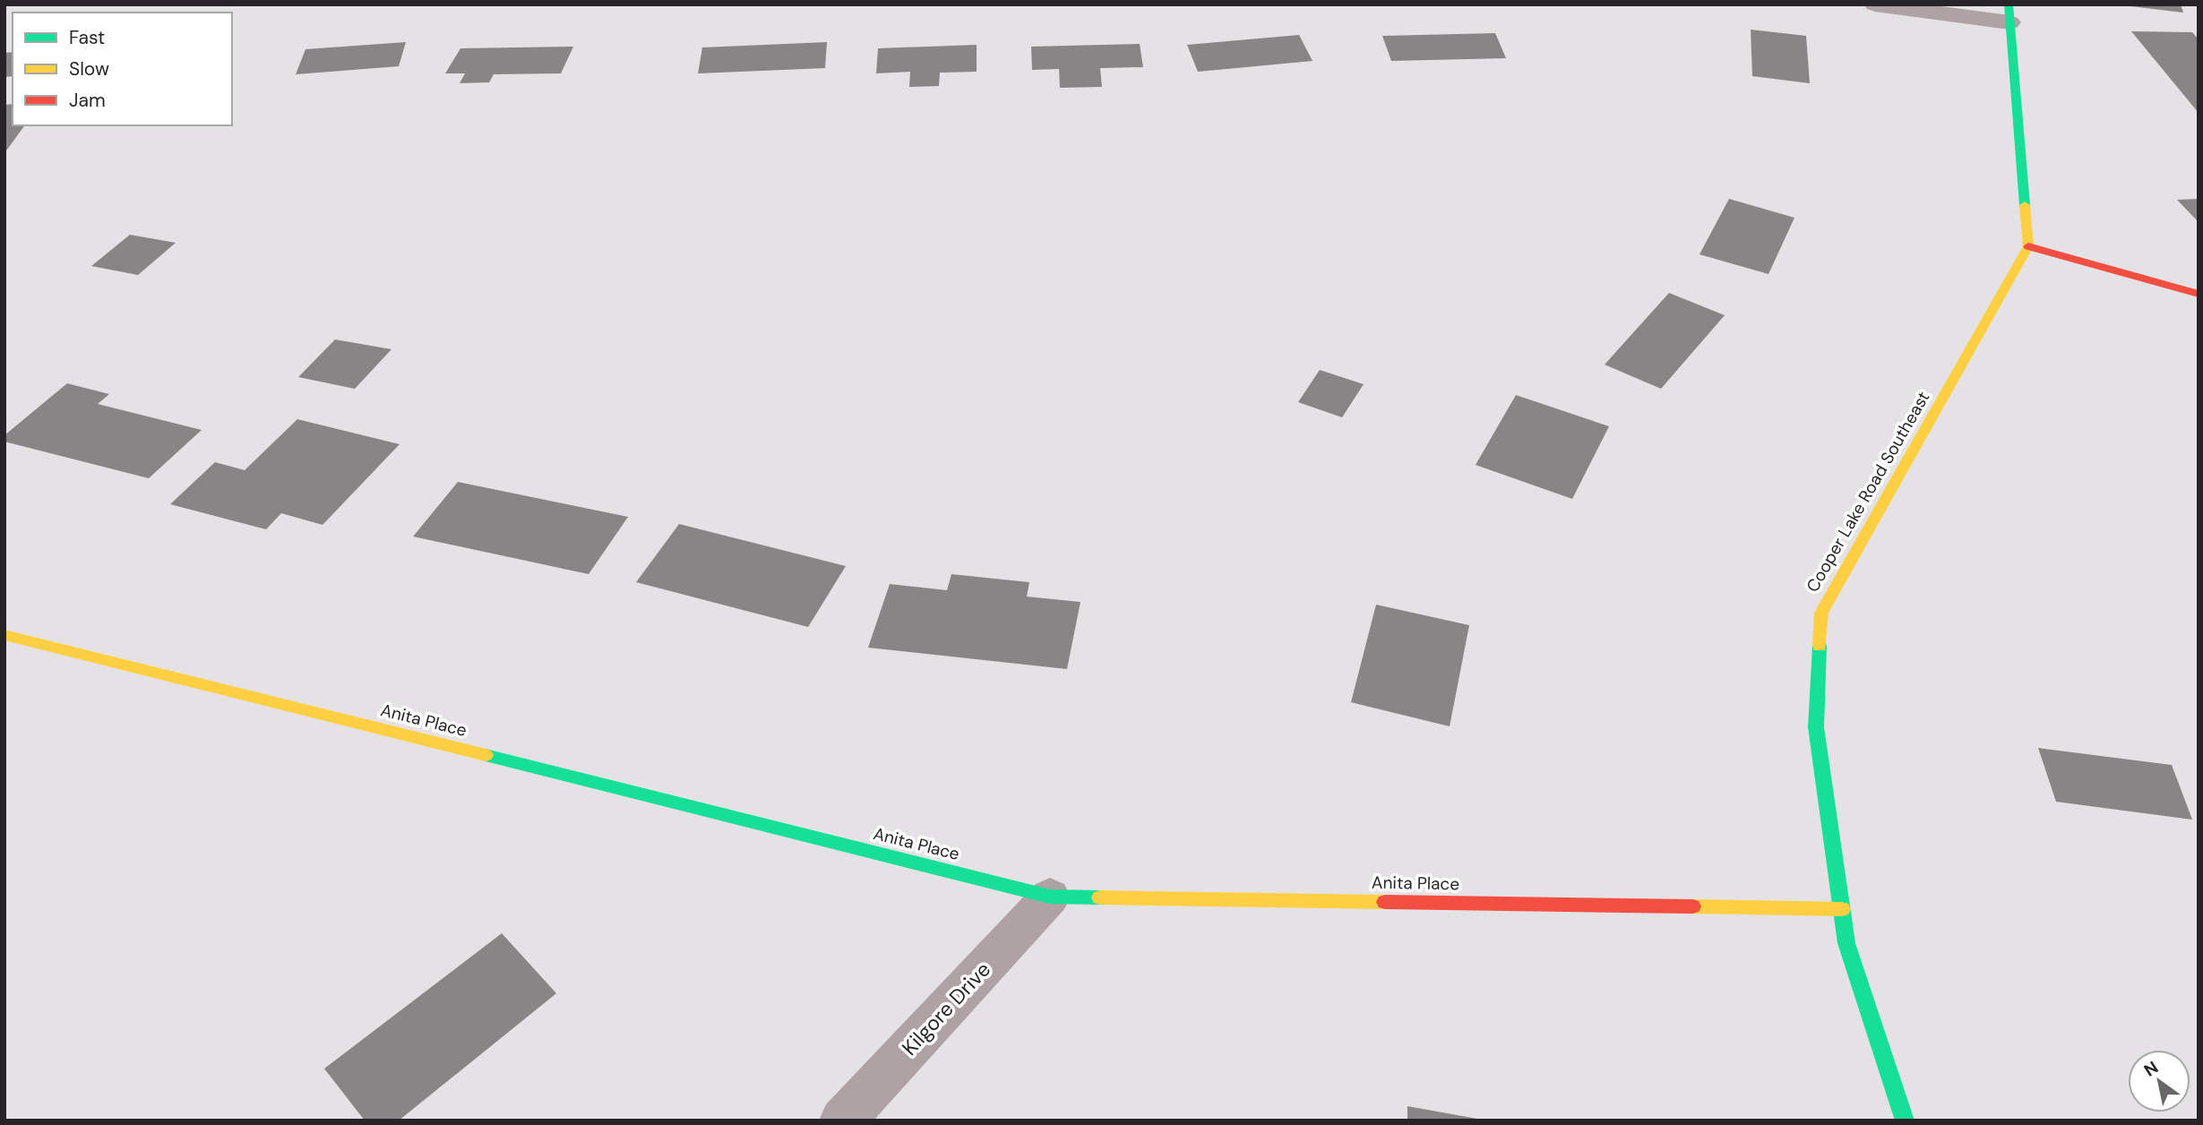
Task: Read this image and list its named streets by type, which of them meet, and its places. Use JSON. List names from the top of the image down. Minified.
{"streets":{"street":["Cooper Lake Road Southeast","Anita Place","Kilgore Drive"]},"crossings":[["Cooper Lake Road Southeast","Anita Place"],["Anita Place","Kilgore Drive"]],"legend":["Fast","Slow","Jam"],"north":"top left"}
